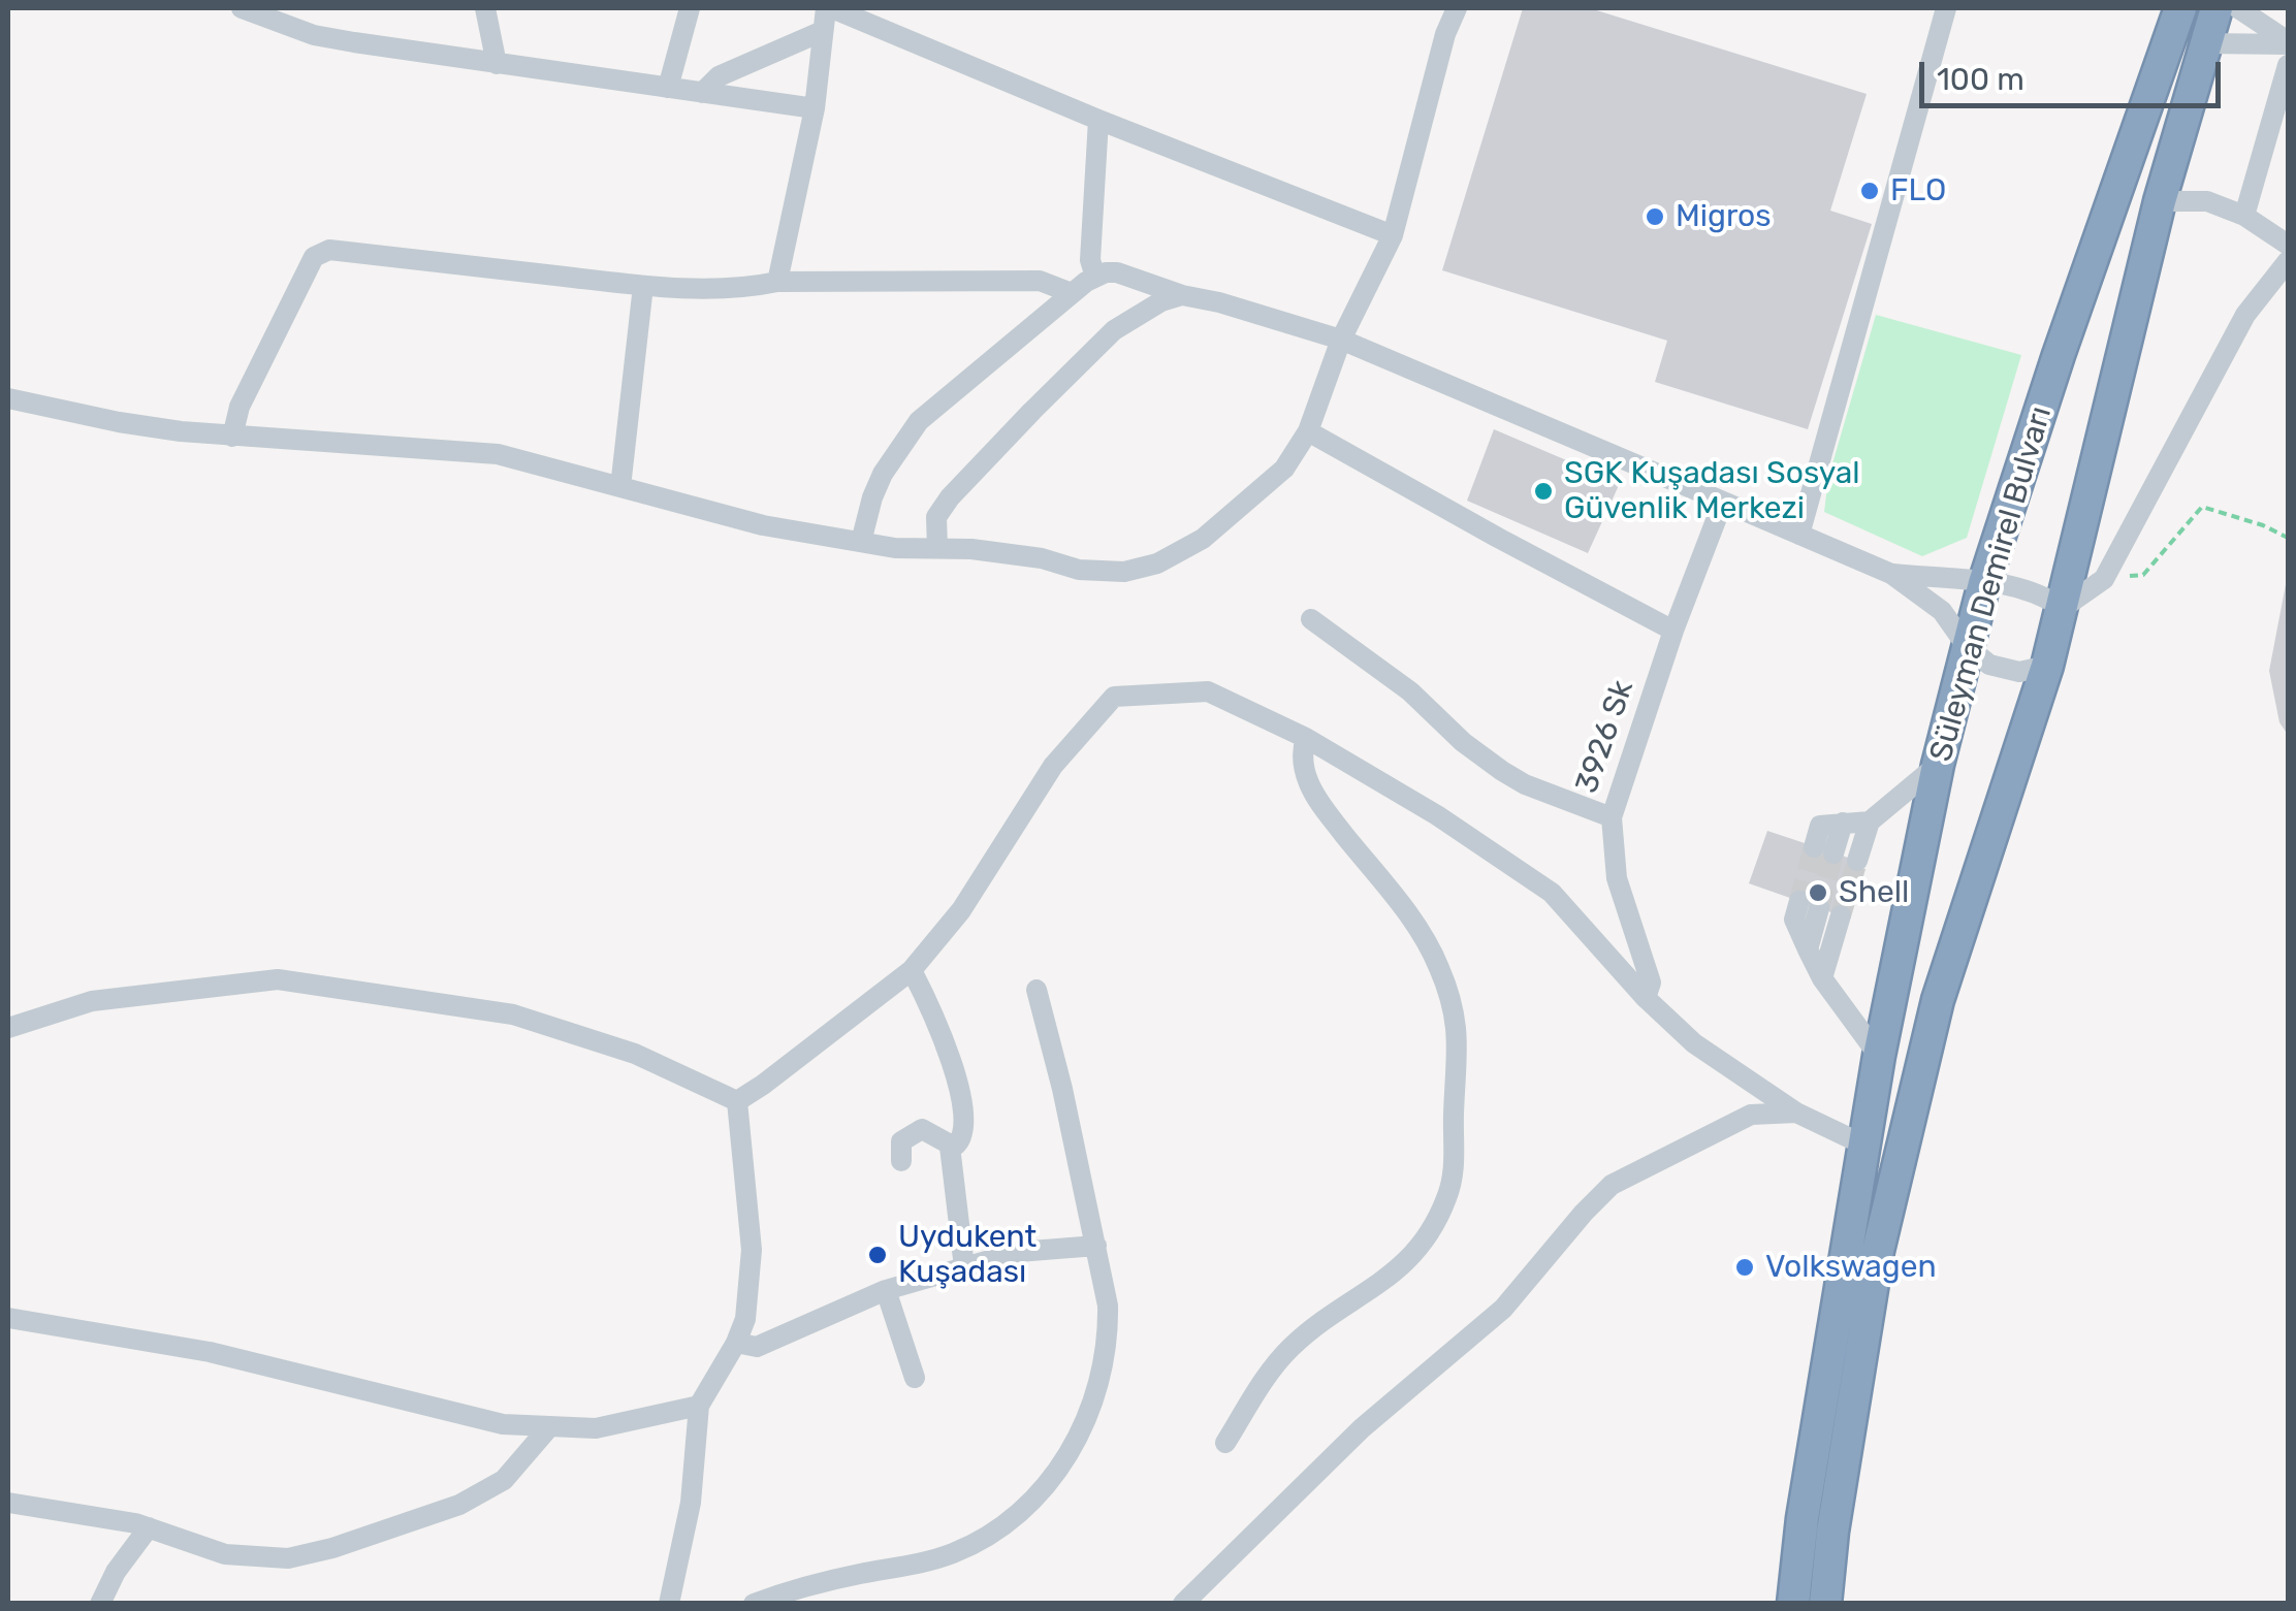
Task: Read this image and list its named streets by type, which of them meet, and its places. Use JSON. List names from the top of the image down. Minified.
{"streets":{"highway":["Süleyman Demirel Bulvarı"],"street":["3926 Sk"]},"places":["FLO","Migros","SGK Kuşadası Sosyal Güvenlik Merkezi","Shell","Uydukent Kuşadası","Volkswagen"],"scale_bar":"100 m"}
